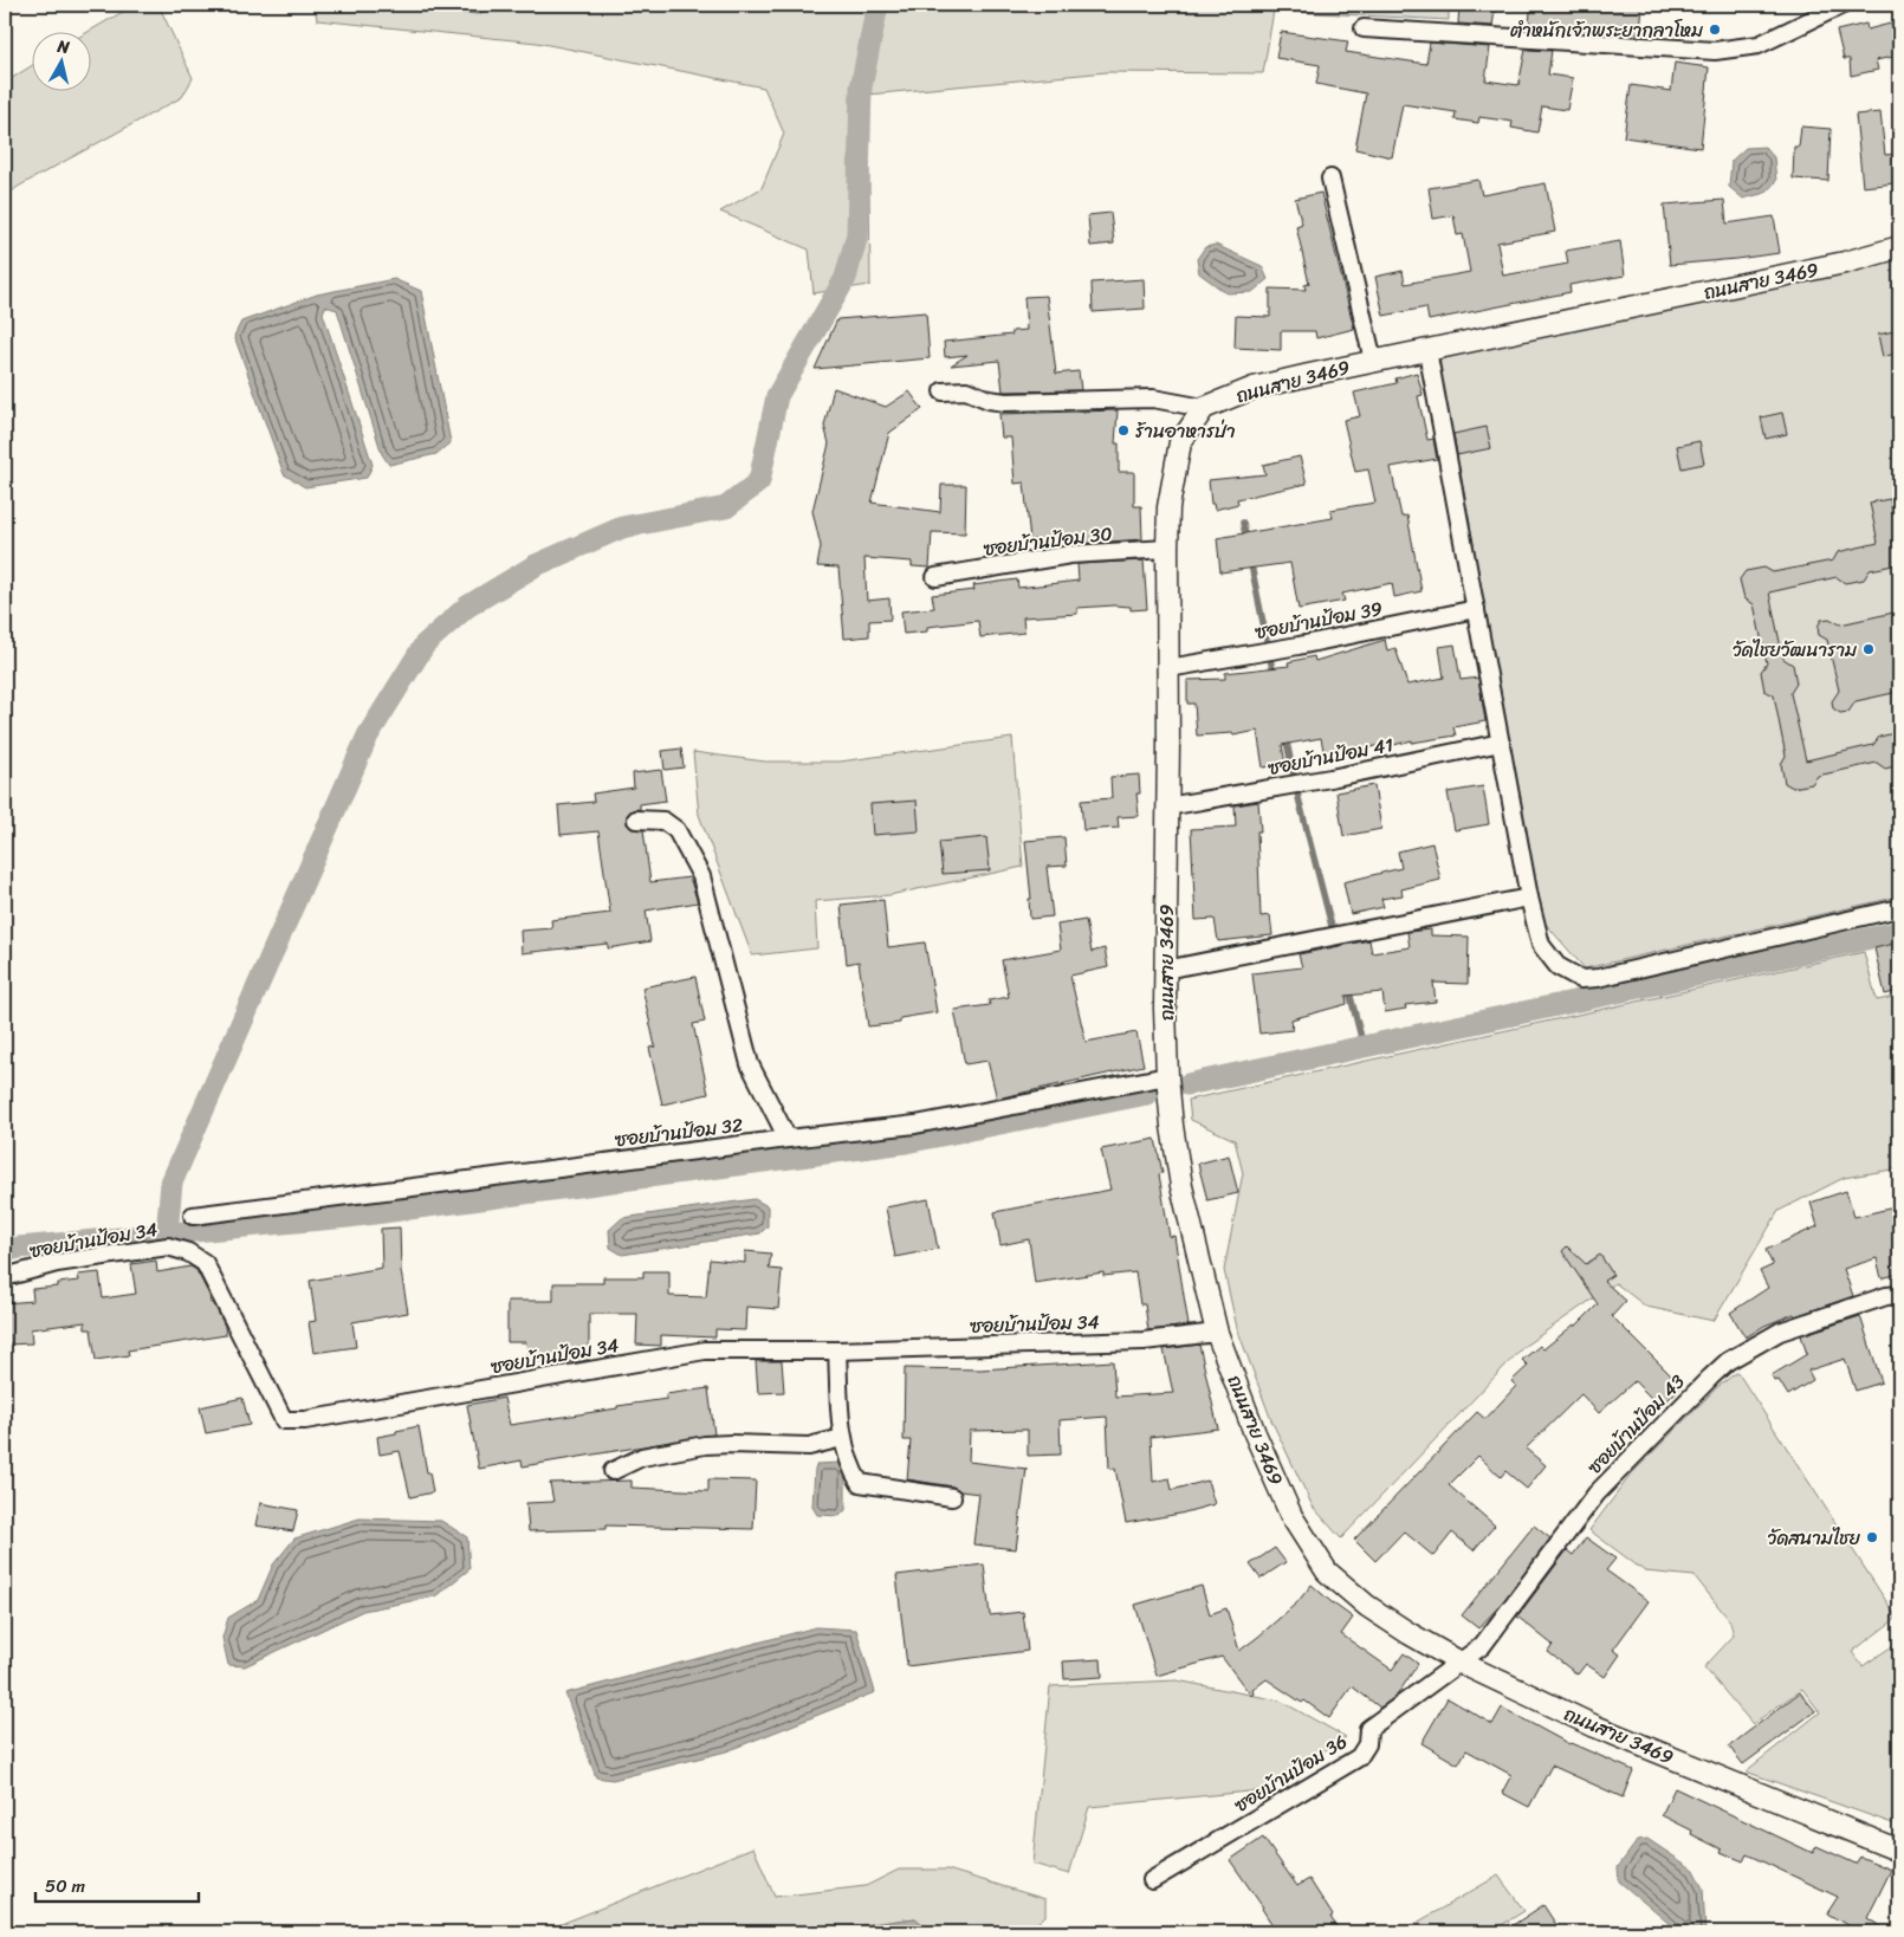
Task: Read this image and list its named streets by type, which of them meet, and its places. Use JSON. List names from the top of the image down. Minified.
{"streets":{"street":["ถนนสาย 3469","ซอยบ้านป้อม 30","ซอยบ้านป้อม 39","ซอยบ้านป้อม 41","ซอยบ้านป้อม 32","ซอยบ้านป้อม 34","ซอยบ้านป้อม 43","ซอยบ้านป้อม 36"]},"crossings":[["ถนนสาย 3469","ซอยบ้านป้อม 30"],["ถนนสาย 3469","ซอยบ้านป้อม 39"],["ถนนสาย 3469","ซอยบ้านป้อม 41"],["ถนนสาย 3469","ซอยบ้านป้อม 32"],["ถนนสาย 3469","ซอยบ้านป้อม 34"],["ถนนสาย 3469","ซอยบ้านป้อม 43"],["ถนนสาย 3469","ซอยบ้านป้อม 36"],["ซอยบ้านป้อม 43","ซอยบ้านป้อม 36"]],"places":["ตำหนักเจ้าพระยากลาโหม","ร้านอาหารป่า","วัดไชยวัฒนาราม","วัดสนามไชย"],"scale_bar":"50 m","north":"top"}
